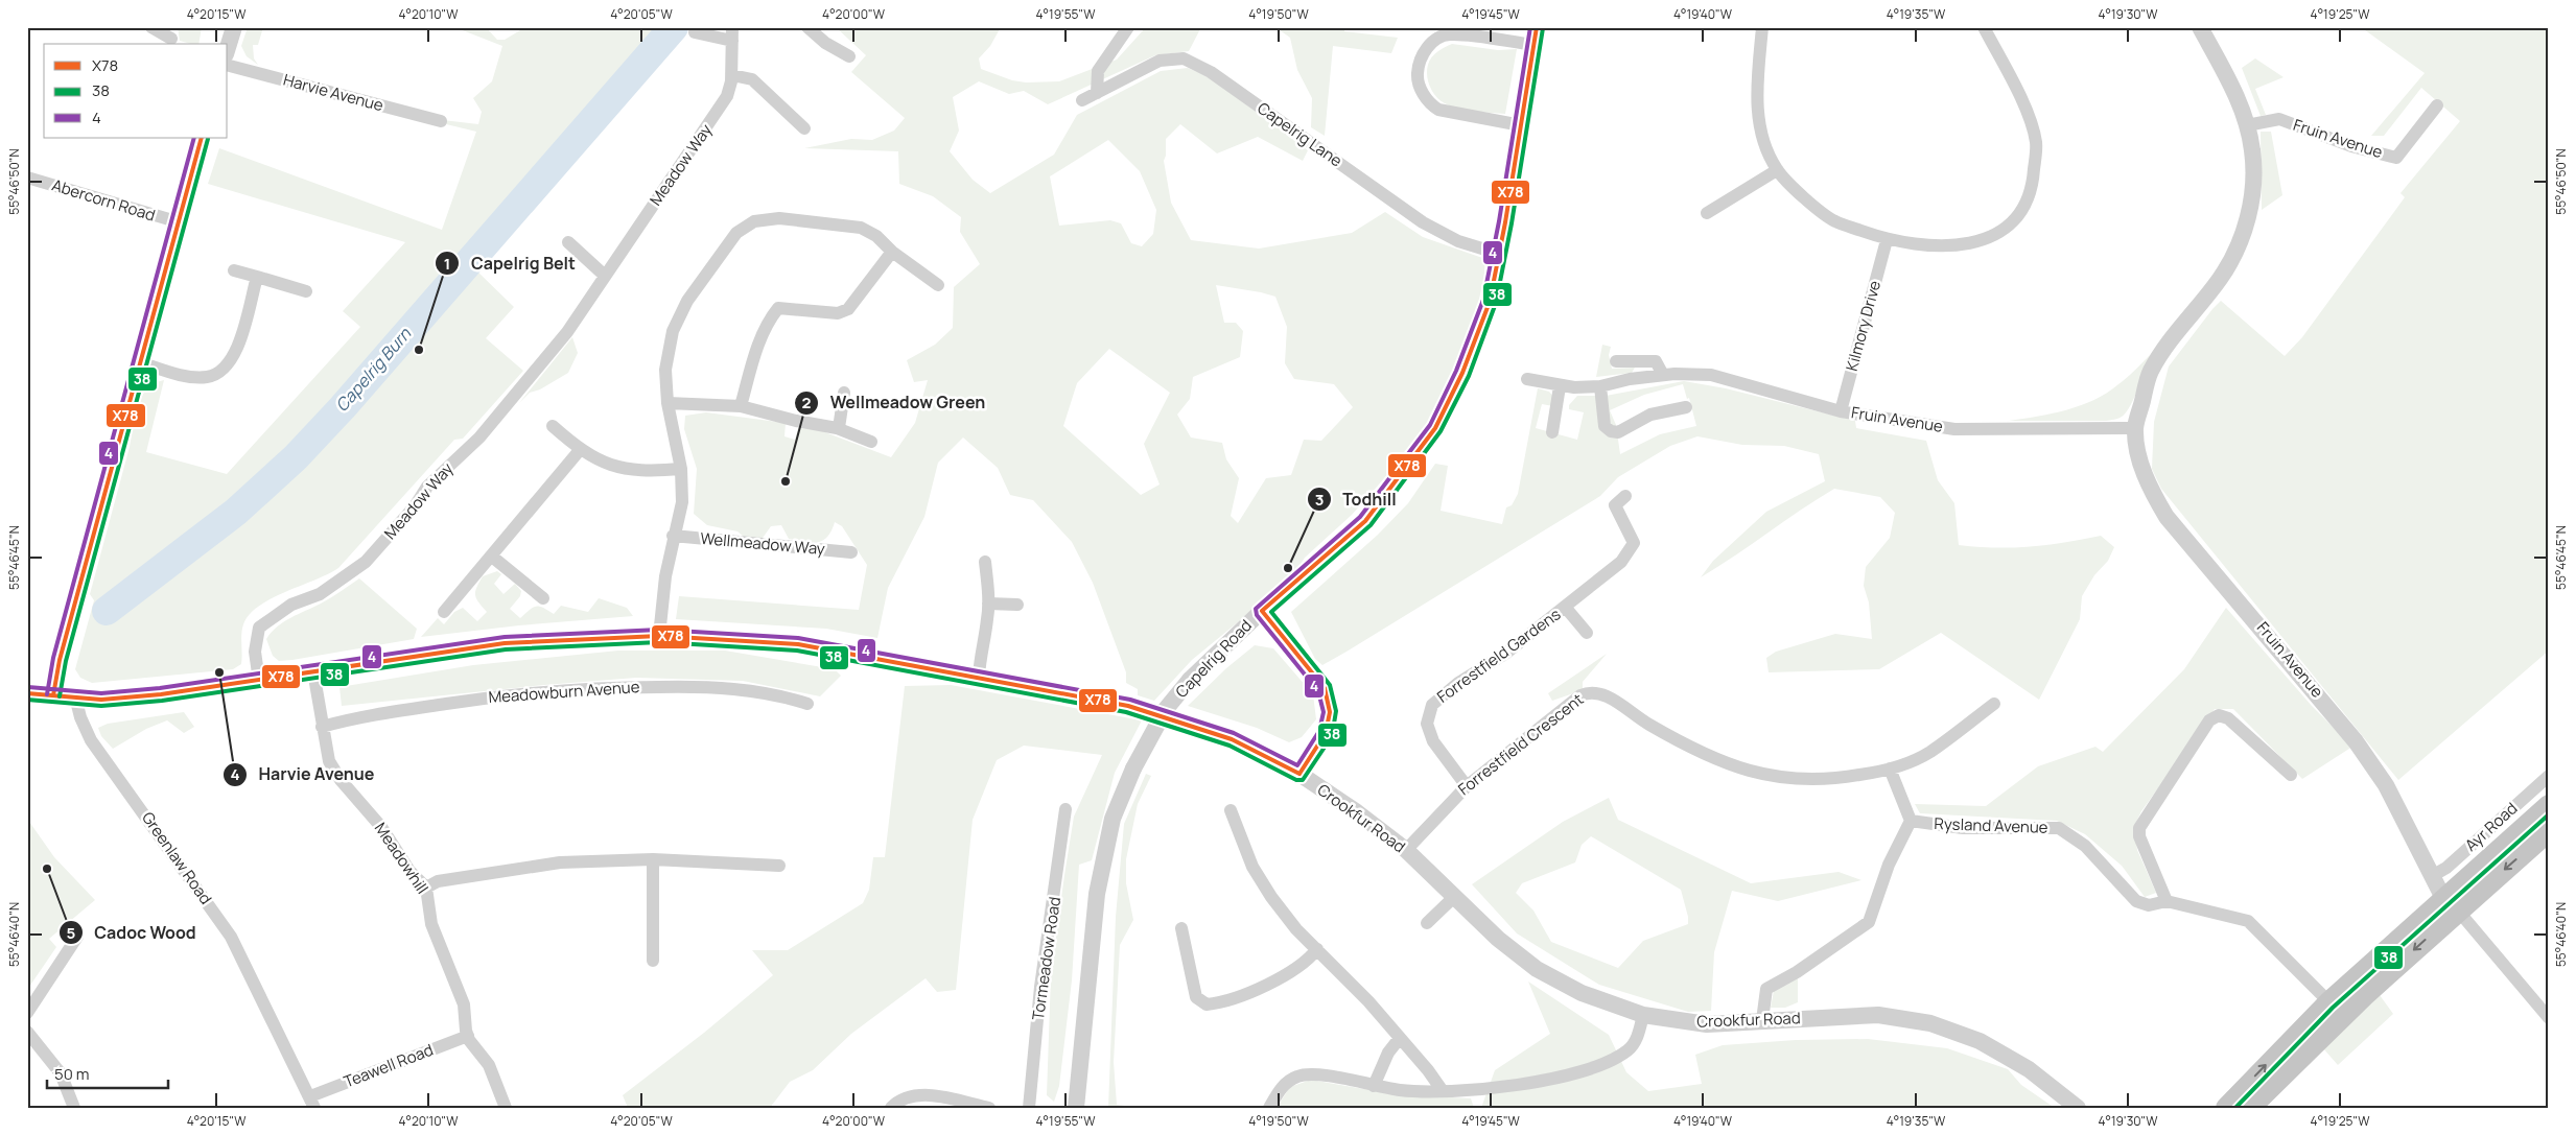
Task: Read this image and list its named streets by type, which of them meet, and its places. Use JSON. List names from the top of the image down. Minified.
{"streets":{"main road":["Ayr Road"],"street":["Harvie Avenue","Capelrig Lane","Fruin Avenue","Meadow Way","Abercorn Road","Kilmory Drive","Wellmeadow Way","Forrestfield Gardens","Capelrig Road","Meadowburn Avenue","Forrestfield Crescent","Crookfur Road","Rysland Avenue","Greenlaw Road","Meadowhill","Tormeadow Road","Teawell Road"]},"crossings":[["Capelrig Lane","Capelrig Road"],["Fruin Avenue","Kilmory Drive"],["Fruin Avenue","Ayr Road"],["Meadow Way","Crookfur Road"],["Forrestfield Gardens","Forrestfield Crescent"],["Meadowburn Avenue","Meadowhill"],["Forrestfield Crescent","Crookfur Road"],["Forrestfield Crescent","Rysland Avenue"],["Crookfur Road","Rysland Avenue"],["Crookfur Road","Greenlaw Road"],["Crookfur Road","Meadowhill"],["Rysland Avenue","Ayr Road"],["Greenlaw Road","Teawell Road"],["Meadowhill","Teawell Road"]],"water":["Capelrig Burn"],"places":["Capelrig Belt","Wellmeadow Green","Todhill","Harvie Avenue","Cadoc Wood"],"lines":["transit line X78","transit line 4","transit line 38"],"legend":["X78","38","4"],"scale_bar":"50 m","coordinates":["4°20'15\"W","4°20'10\"W","4°20'05\"W","4°20'00\"W","4°19'55\"W","4°19'50\"W","4°19'45\"W","4°19'40\"W","4°19'35\"W","4°19'30\"W","4°19'25\"W","55°46'50\"N","55°46'45\"N","55°46'40\"N"]}
